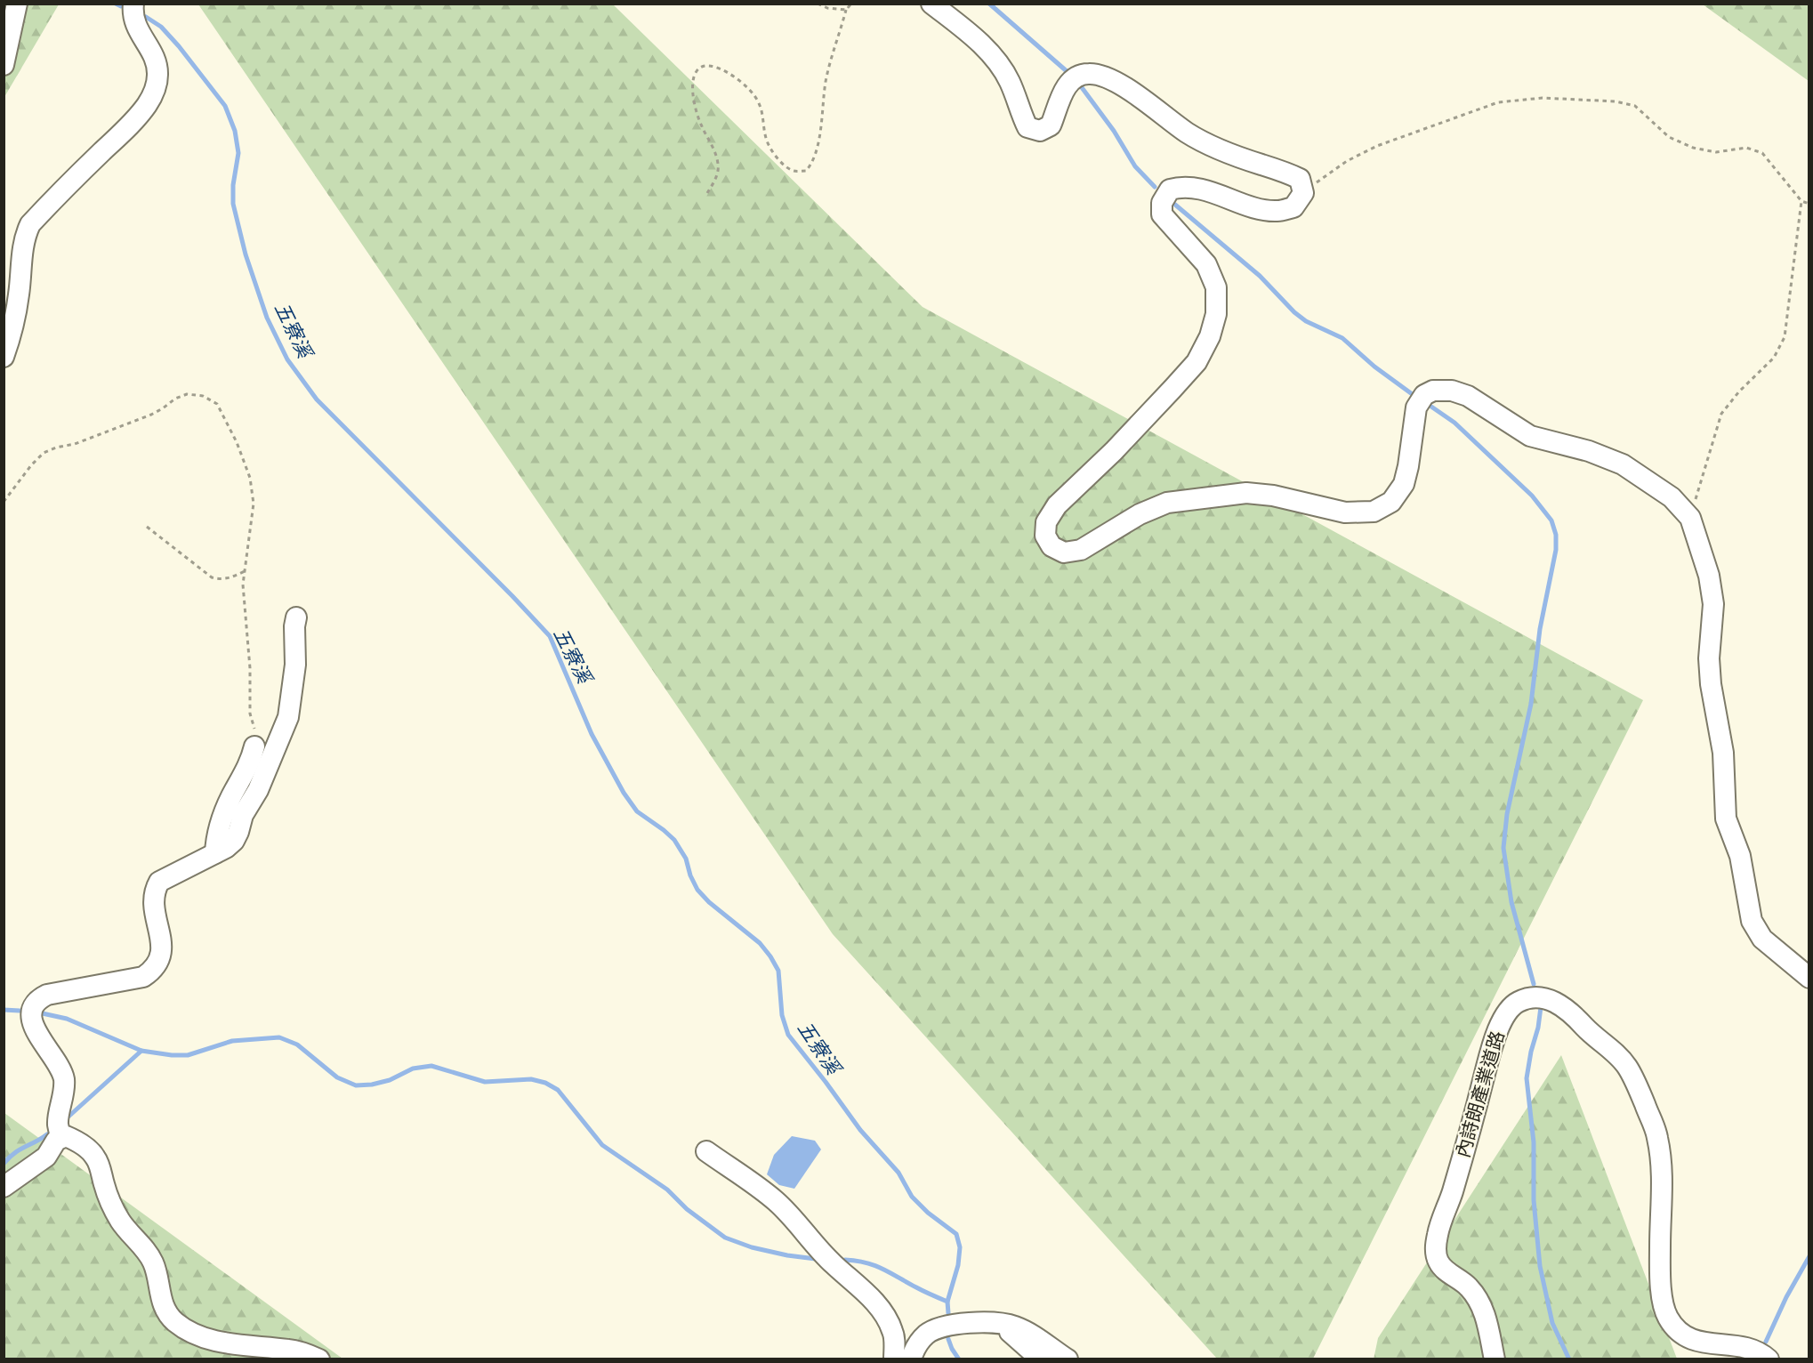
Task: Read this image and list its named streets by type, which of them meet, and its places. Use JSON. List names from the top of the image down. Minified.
{"streets":{"lane":["內詩朗產業道路"]},"water":["五寮溪"]}
